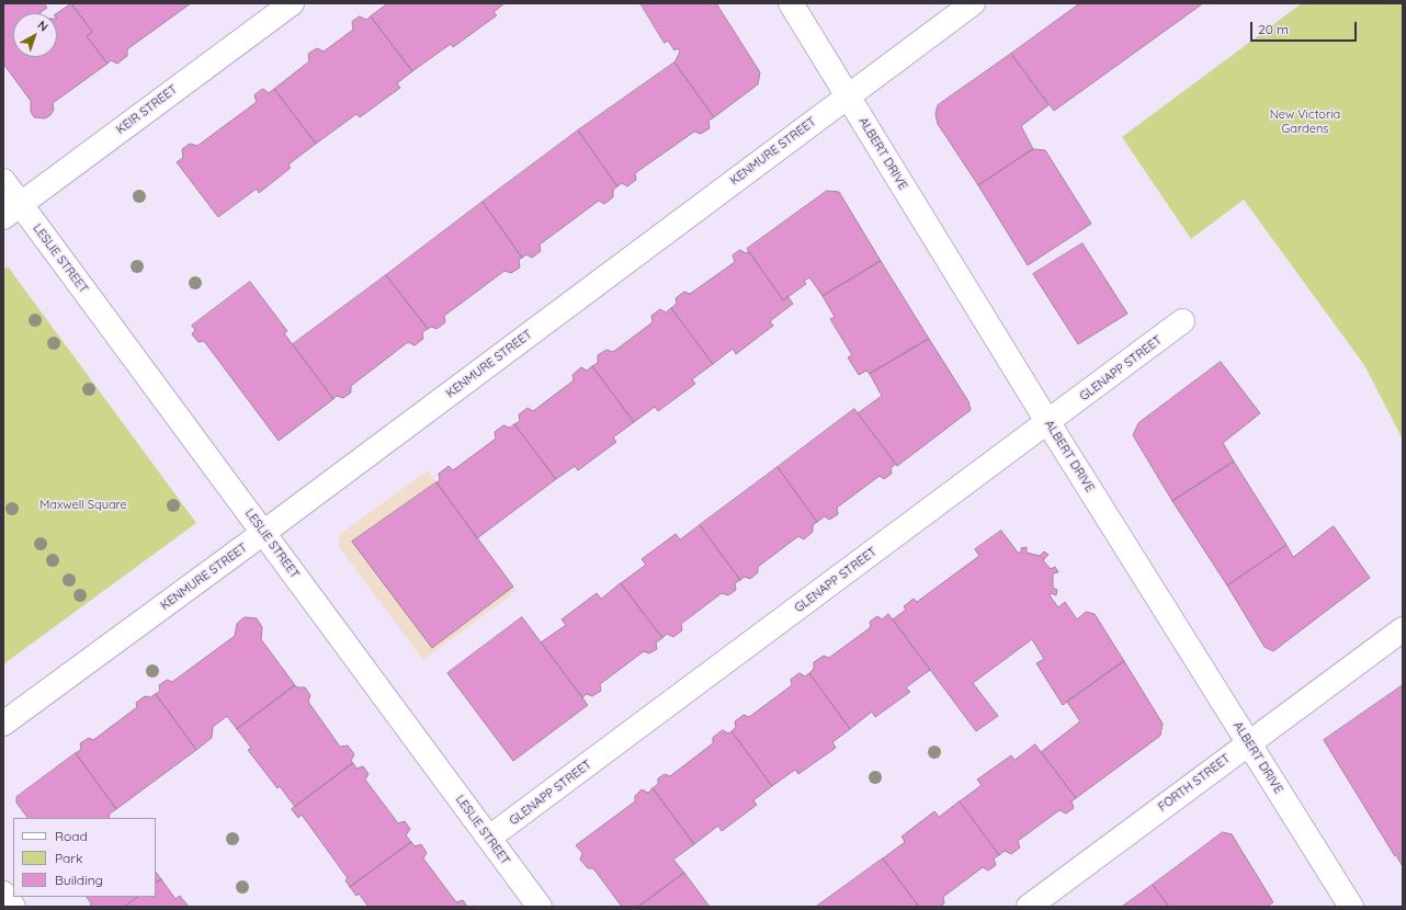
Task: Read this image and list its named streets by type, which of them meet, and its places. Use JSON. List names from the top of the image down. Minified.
{"streets":{"street":["KEIR STREET","KENMURE STREET","ALBERT DRIVE","LESLIE STREET","GLENAPP STREET","FORTH STREET"]},"crossings":[["KEIR STREET","LESLIE STREET"],["KENMURE STREET","ALBERT DRIVE"],["KENMURE STREET","LESLIE STREET"],["ALBERT DRIVE","GLENAPP STREET"],["ALBERT DRIVE","FORTH STREET"],["LESLIE STREET","GLENAPP STREET"]],"parks":["New Victoria Gardens","Maxwell Square"],"legend":["Road","Park","Building"],"scale_bar":"20 m","north":"top right"}
